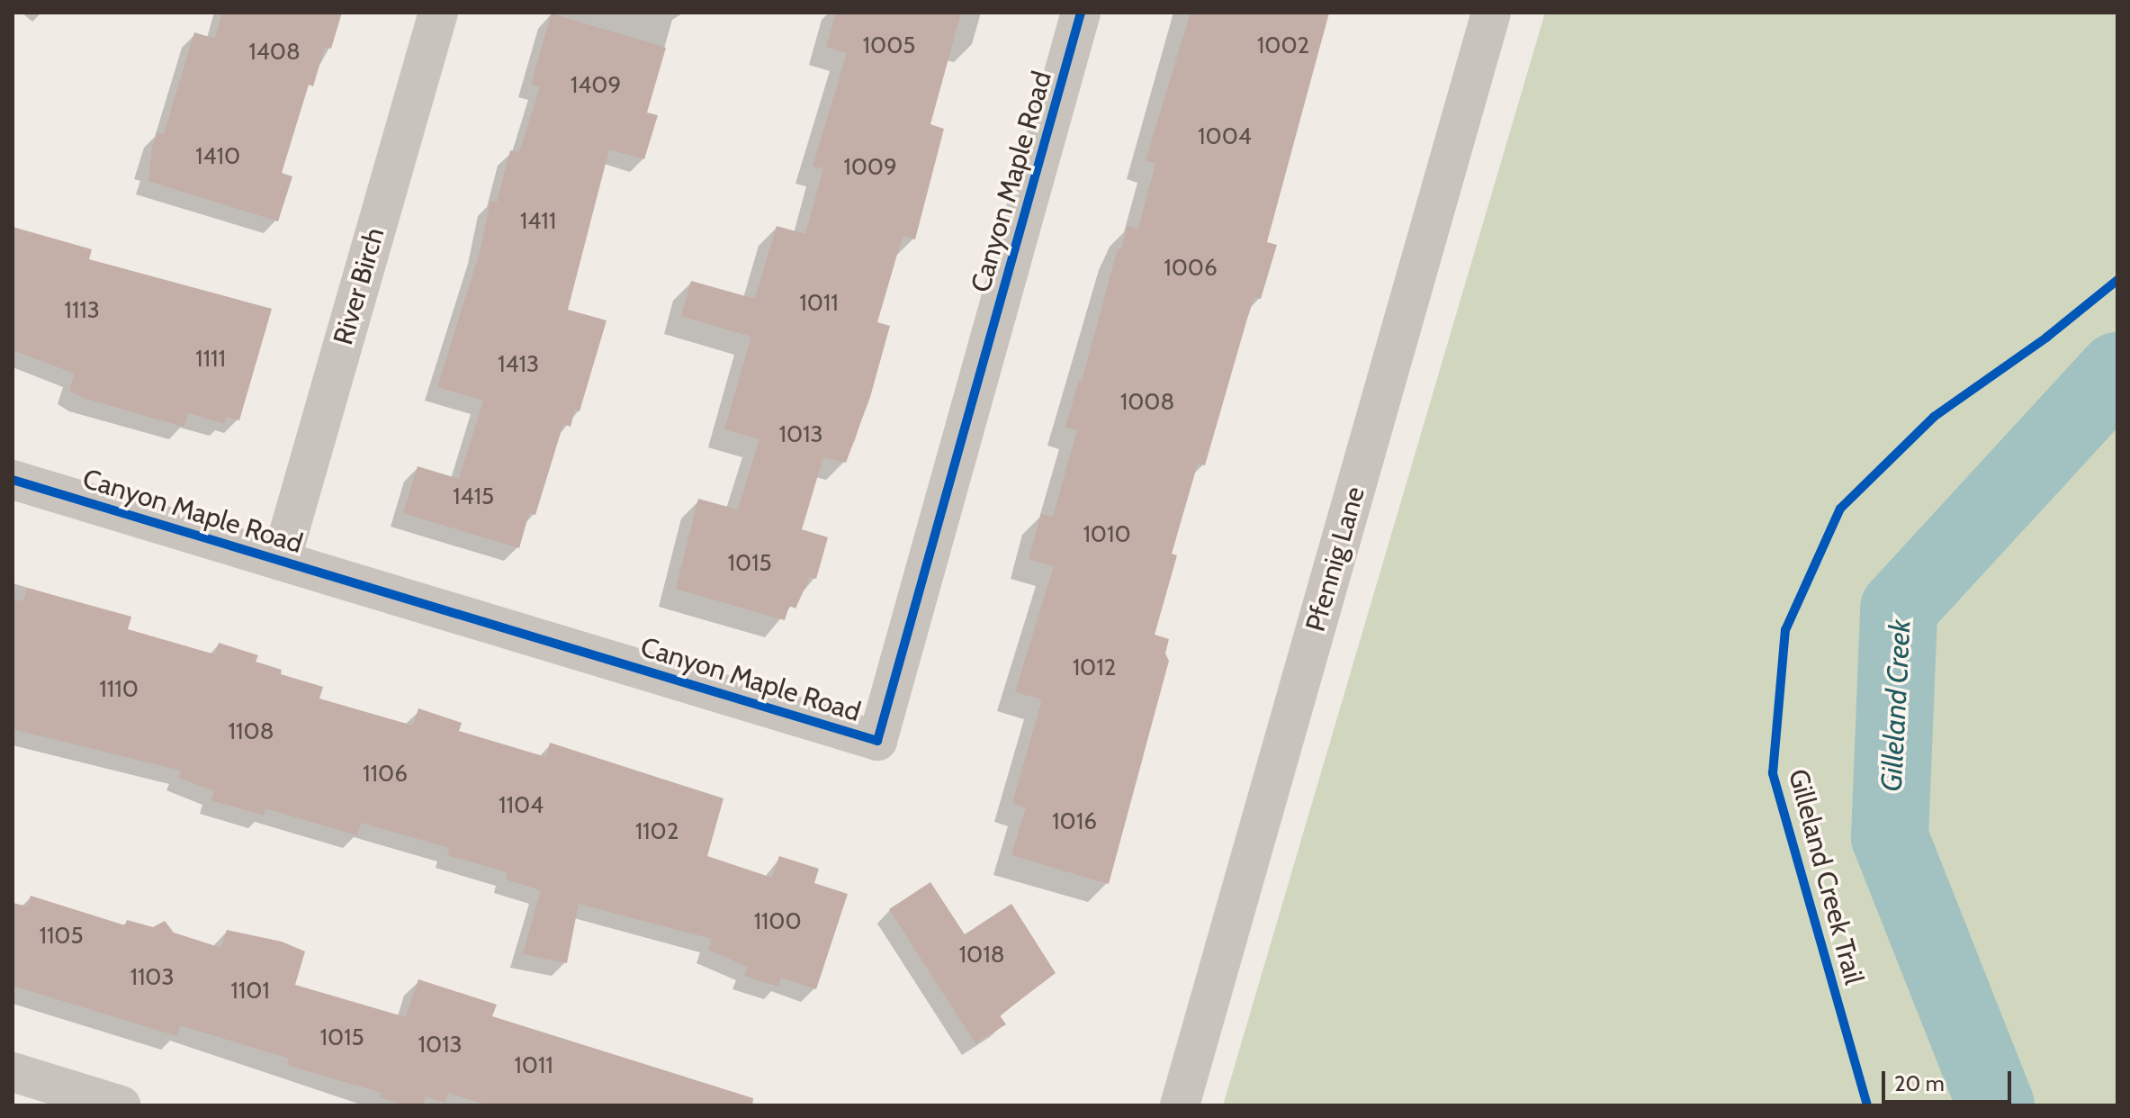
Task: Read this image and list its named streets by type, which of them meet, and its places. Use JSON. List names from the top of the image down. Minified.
{"streets":{"street":["Canyon Maple Road","River Birch","Pfennig Lane"],"cycle path":["Gilleland Creek Trail"]},"crossings":[["Canyon Maple Road","River Birch"]],"water":["Gilleland Creek"],"house_numbers":["1005","1002","1408","1409","1004","1410","1009","1411","1006","1011","1113","1111","1413","1008","1013","1415","1010","1015","1012","1110","1108","1106","1104","1016","1102","1100","1105","1018","1103","1101","1015","1013","1011"],"scale_bar":"20 m"}
